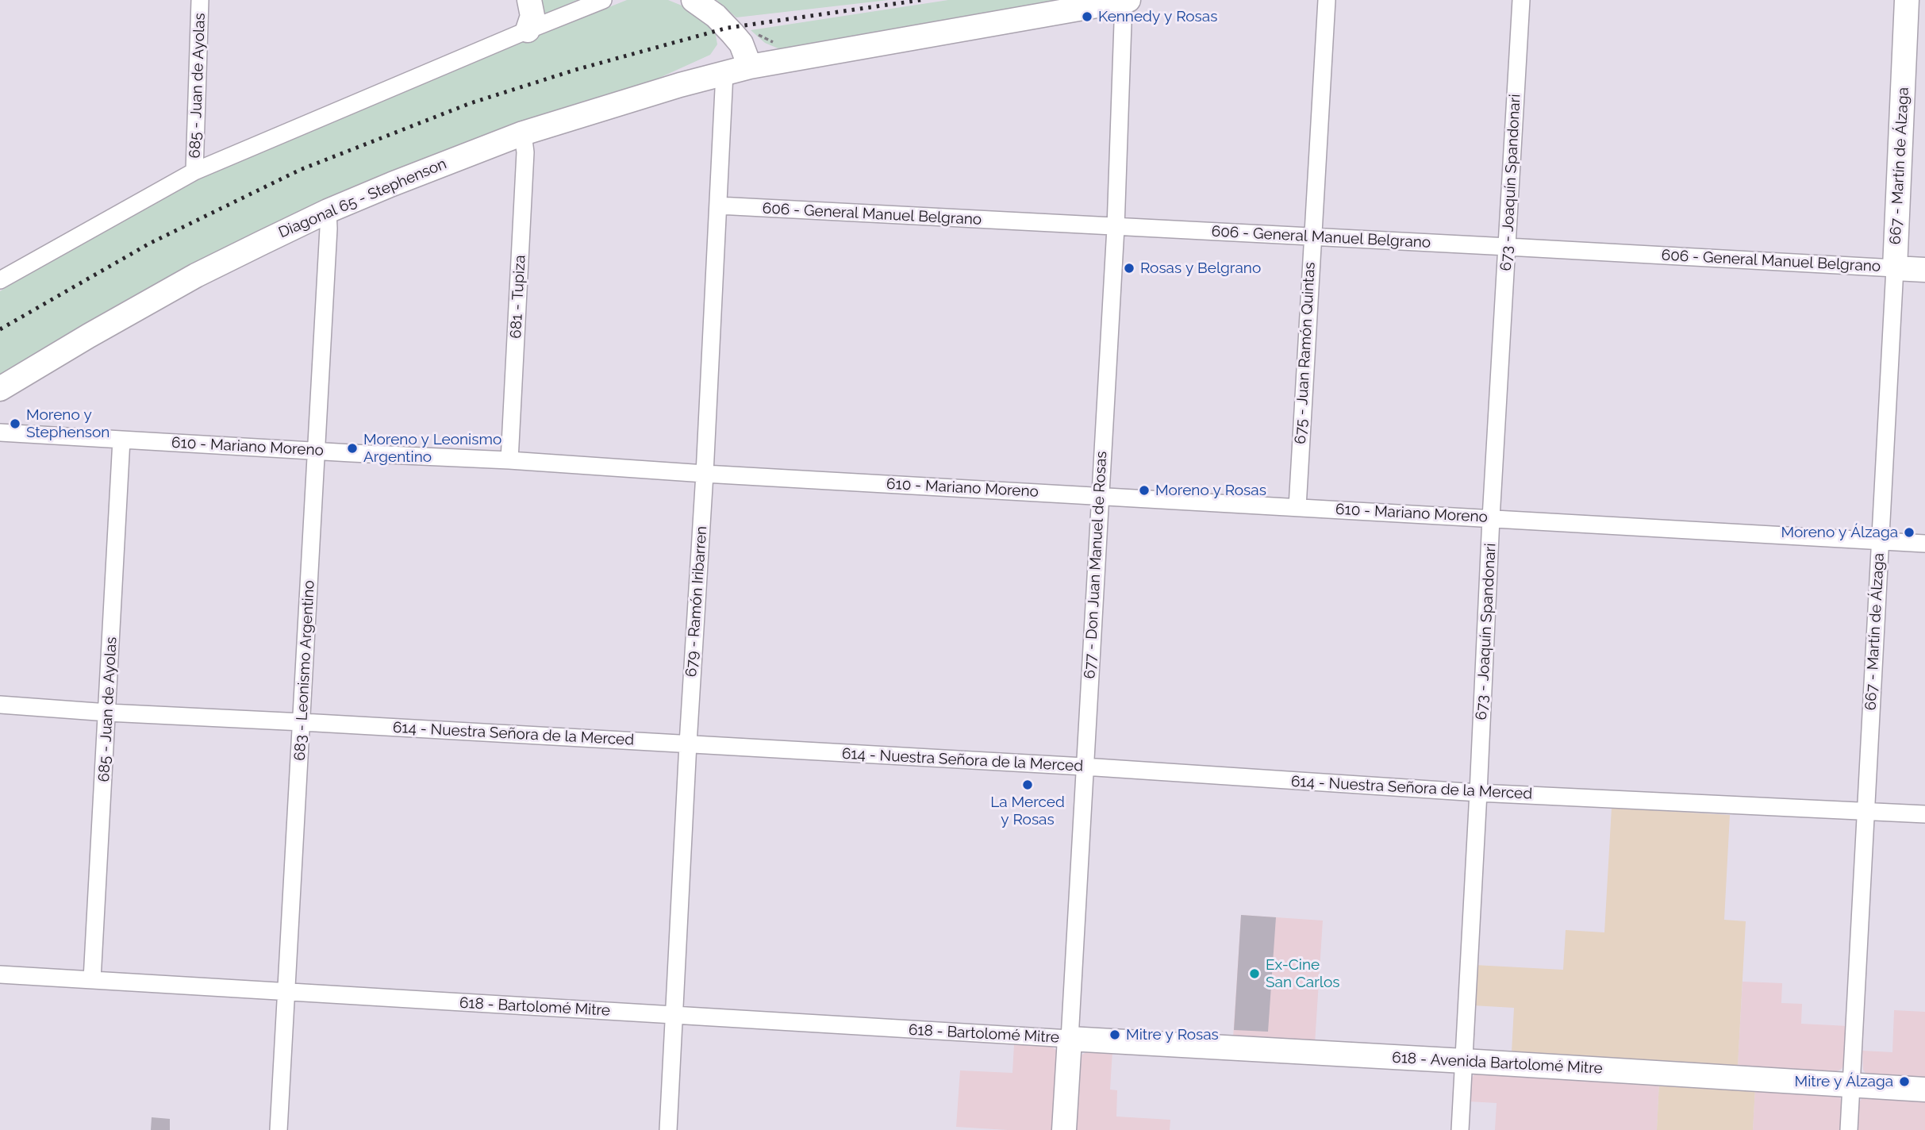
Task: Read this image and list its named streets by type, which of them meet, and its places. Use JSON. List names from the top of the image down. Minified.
{"streets":{"street":["685 - Juan de Ayolas","667 - Martín de Álzaga","673 - Joaquín Spandonari","Diagonal 65 - Stephenson","606 - General Manuel Belgrano","681 - Tupiza","675 - Juan Ramón Quintas","610 - Mariano Moreno","677 - Don Juan Manuel de Rosas","679 - Ramón Iribarren","683 - Leonismo Argentino","614 - Nuestra Señora de la Merced","618 - Bartolomé Mitre","618 - Avenida Bartolomé Mitre"]},"crossings":[["685 - Juan de Ayolas","610 - Mariano Moreno"],["685 - Juan de Ayolas","614 - Nuestra Señora de la Merced"],["685 - Juan de Ayolas","618 - Bartolomé Mitre"],["667 - Martín de Álzaga","606 - General Manuel Belgrano"],["667 - Martín de Álzaga","610 - Mariano Moreno"],["667 - Martín de Álzaga","614 - Nuestra Señora de la Merced"],["667 - Martín de Álzaga","618 - Avenida Bartolomé Mitre"],["673 - Joaquín Spandonari","606 - General Manuel Belgrano"],["673 - Joaquín Spandonari","610 - Mariano Moreno"],["673 - Joaquín Spandonari","614 - Nuestra Señora de la Merced"],["673 - Joaquín Spandonari","618 - Avenida Bartolomé Mitre"],["Diagonal 65 - Stephenson","681 - Tupiza"],["Diagonal 65 - Stephenson","677 - Don Juan Manuel de Rosas"],["Diagonal 65 - Stephenson","679 - Ramón Iribarren"],["Diagonal 65 - Stephenson","683 - Leonismo Argentino"],["606 - General Manuel Belgrano","675 - Juan Ramón Quintas"],["606 - General Manuel Belgrano","677 - Don Juan Manuel de Rosas"],["606 - General Manuel Belgrano","679 - Ramón Iribarren"],["681 - Tupiza","610 - Mariano Moreno"],["675 - Juan Ramón Quintas","610 - Mariano Moreno"],["610 - Mariano Moreno","677 - Don Juan Manuel de Rosas"],["610 - Mariano Moreno","679 - Ramón Iribarren"],["610 - Mariano Moreno","683 - Leonismo Argentino"],["677 - Don Juan Manuel de Rosas","614 - Nuestra Señora de la Merced"],["677 - Don Juan Manuel de Rosas","618 - Bartolomé Mitre"],["677 - Don Juan Manuel de Rosas","618 - Avenida Bartolomé Mitre"],["679 - Ramón Iribarren","614 - Nuestra Señora de la Merced"],["679 - Ramón Iribarren","618 - Bartolomé Mitre"],["683 - Leonismo Argentino","614 - Nuestra Señora de la Merced"],["683 - Leonismo Argentino","618 - Bartolomé Mitre"],["618 - Bartolomé Mitre","618 - Avenida Bartolomé Mitre"]],"places":["Kennedy y Rosas","Rosas y Belgrano","Moreno y Stephenson","Moreno y Leonismo Argentino","Moreno y Rosas","Moreno y Álzaga","La Merced y Rosas","Ex-Cine San Carlos","Mitre y Rosas","Mitre y Álzaga"]}
